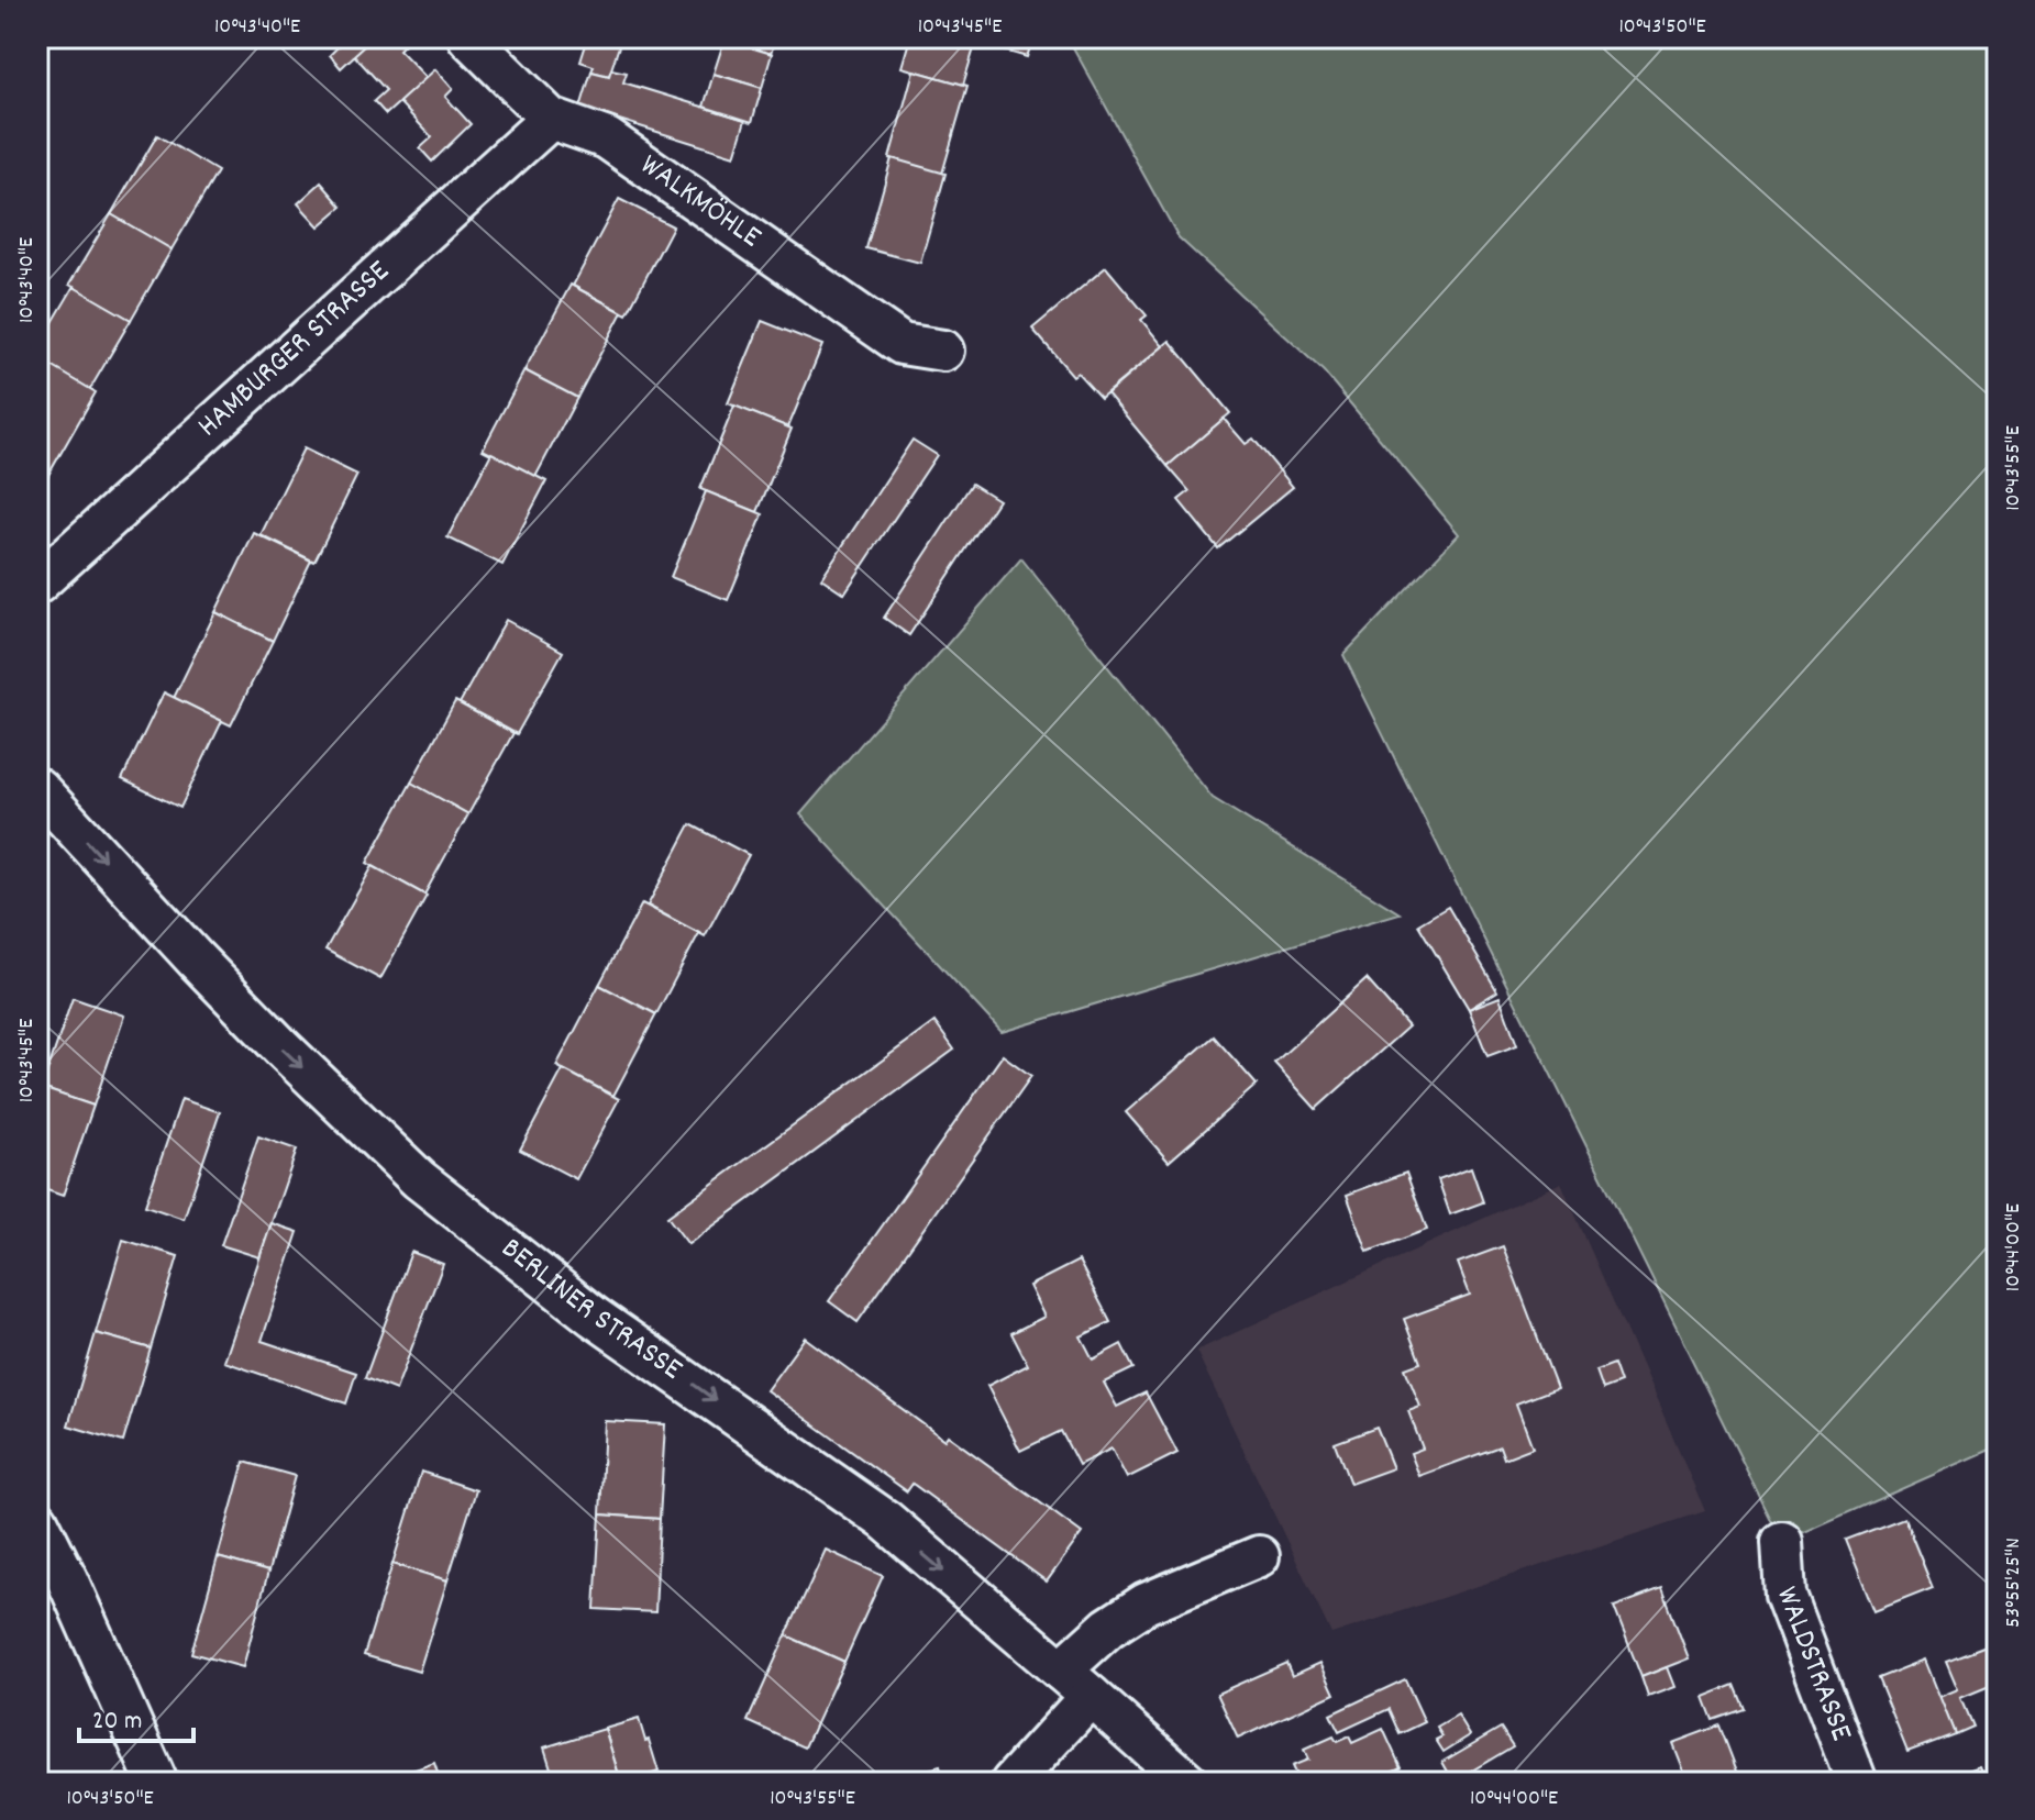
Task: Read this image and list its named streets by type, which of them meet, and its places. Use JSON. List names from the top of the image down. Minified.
{"streets":{"street":["WALKMÖHLE","HAMBURGER STRASSE","BERLINER STRASSE","WALDSTRASSE"]},"crossings":[["WALKMÖHLE","HAMBURGER STRASSE"]],"one_way":["BERLINER STRASSE"],"scale_bar":"20 m","coordinates":["10°43'40\"E","10°43'45\"E","10°43'50\"E","10°43'55\"E","10°44'00\"E","53°55'25\"N"]}
